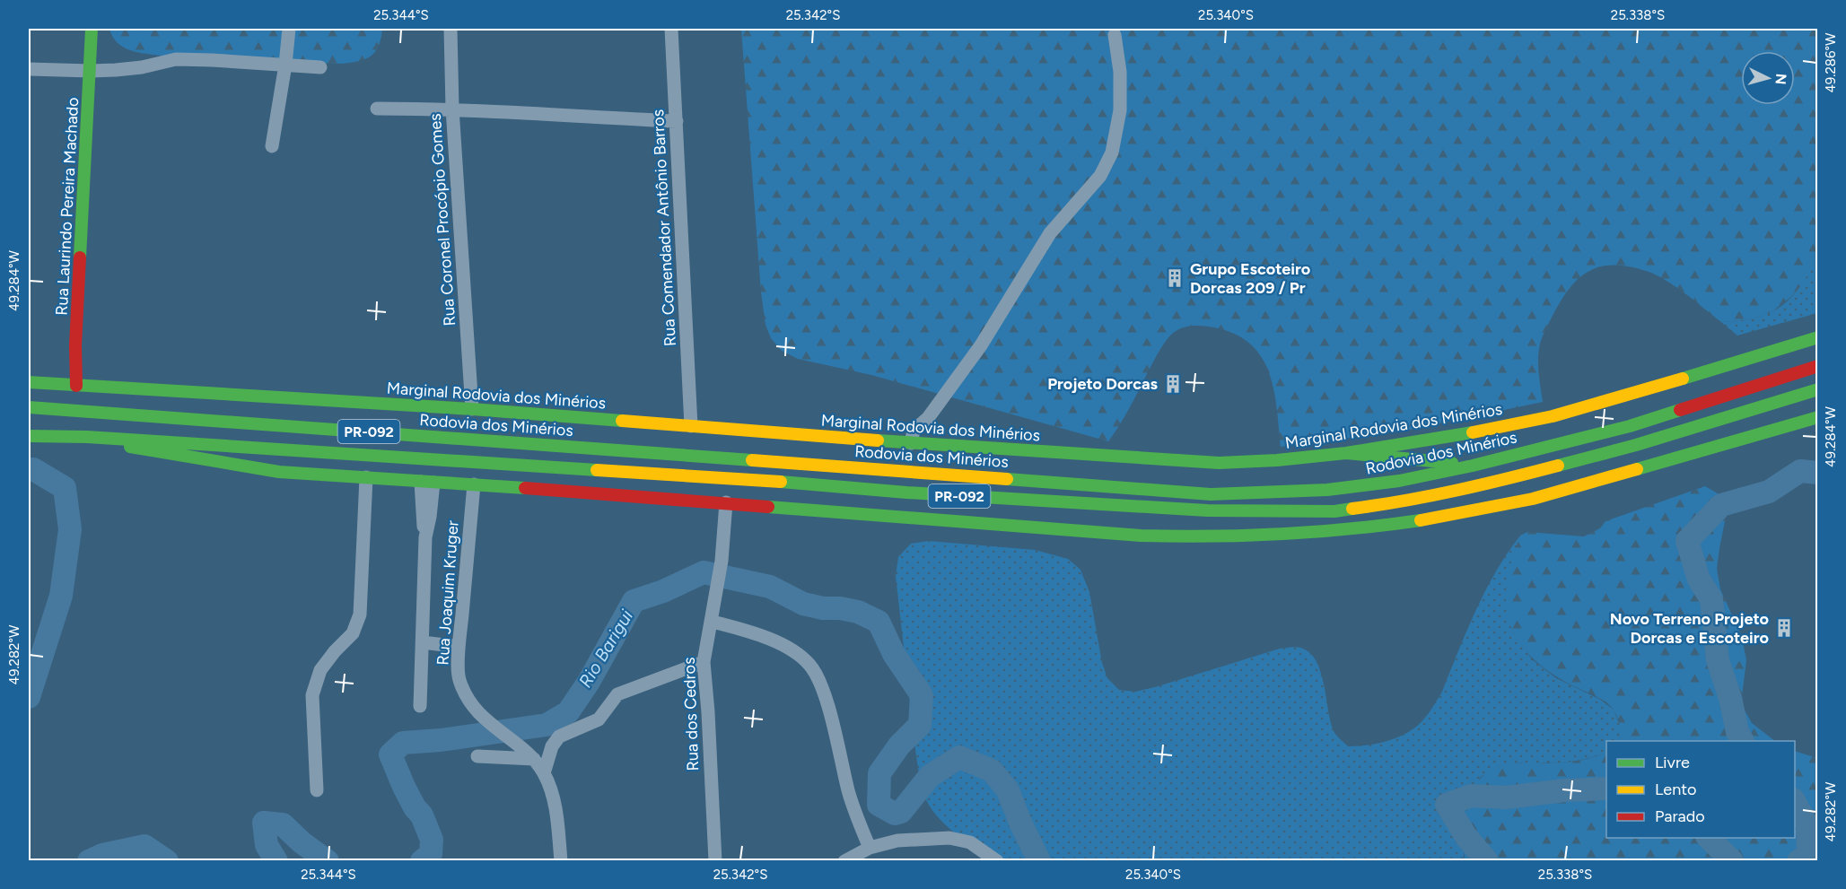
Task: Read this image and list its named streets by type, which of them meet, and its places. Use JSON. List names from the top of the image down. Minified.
{"streets":{"main road":["Rua Laurindo Pereira Machado","Marginal Rodovia dos Minérios","Rodovia dos Minérios","PR-092"],"street":["Rua Coronel Procópio Gomes","Rua Comendador Antônio Barros","Rua Joaquim Kruger","Rua dos Cedros"]},"crossings":[["Rua Laurindo Pereira Machado","Marginal Rodovia dos Minérios"],["Rua Coronel Procópio Gomes","Marginal Rodovia dos Minérios"],["Rua Comendador Antônio Barros","Marginal Rodovia dos Minérios"]],"water":["Rio Barigui"],"places":{"building":["Grupo Escoteiro Dorcas 209 / Pr","Projeto Dorcas","Novo Terreno Projeto Dorcas e Escoteiro"]},"legend":["Livre","Lento","Parado"],"north":"right","coordinates":["25.344°S","25.342°S","25.340°S","25.338°S","49.286°W","49.284°W","49.282°W"]}
